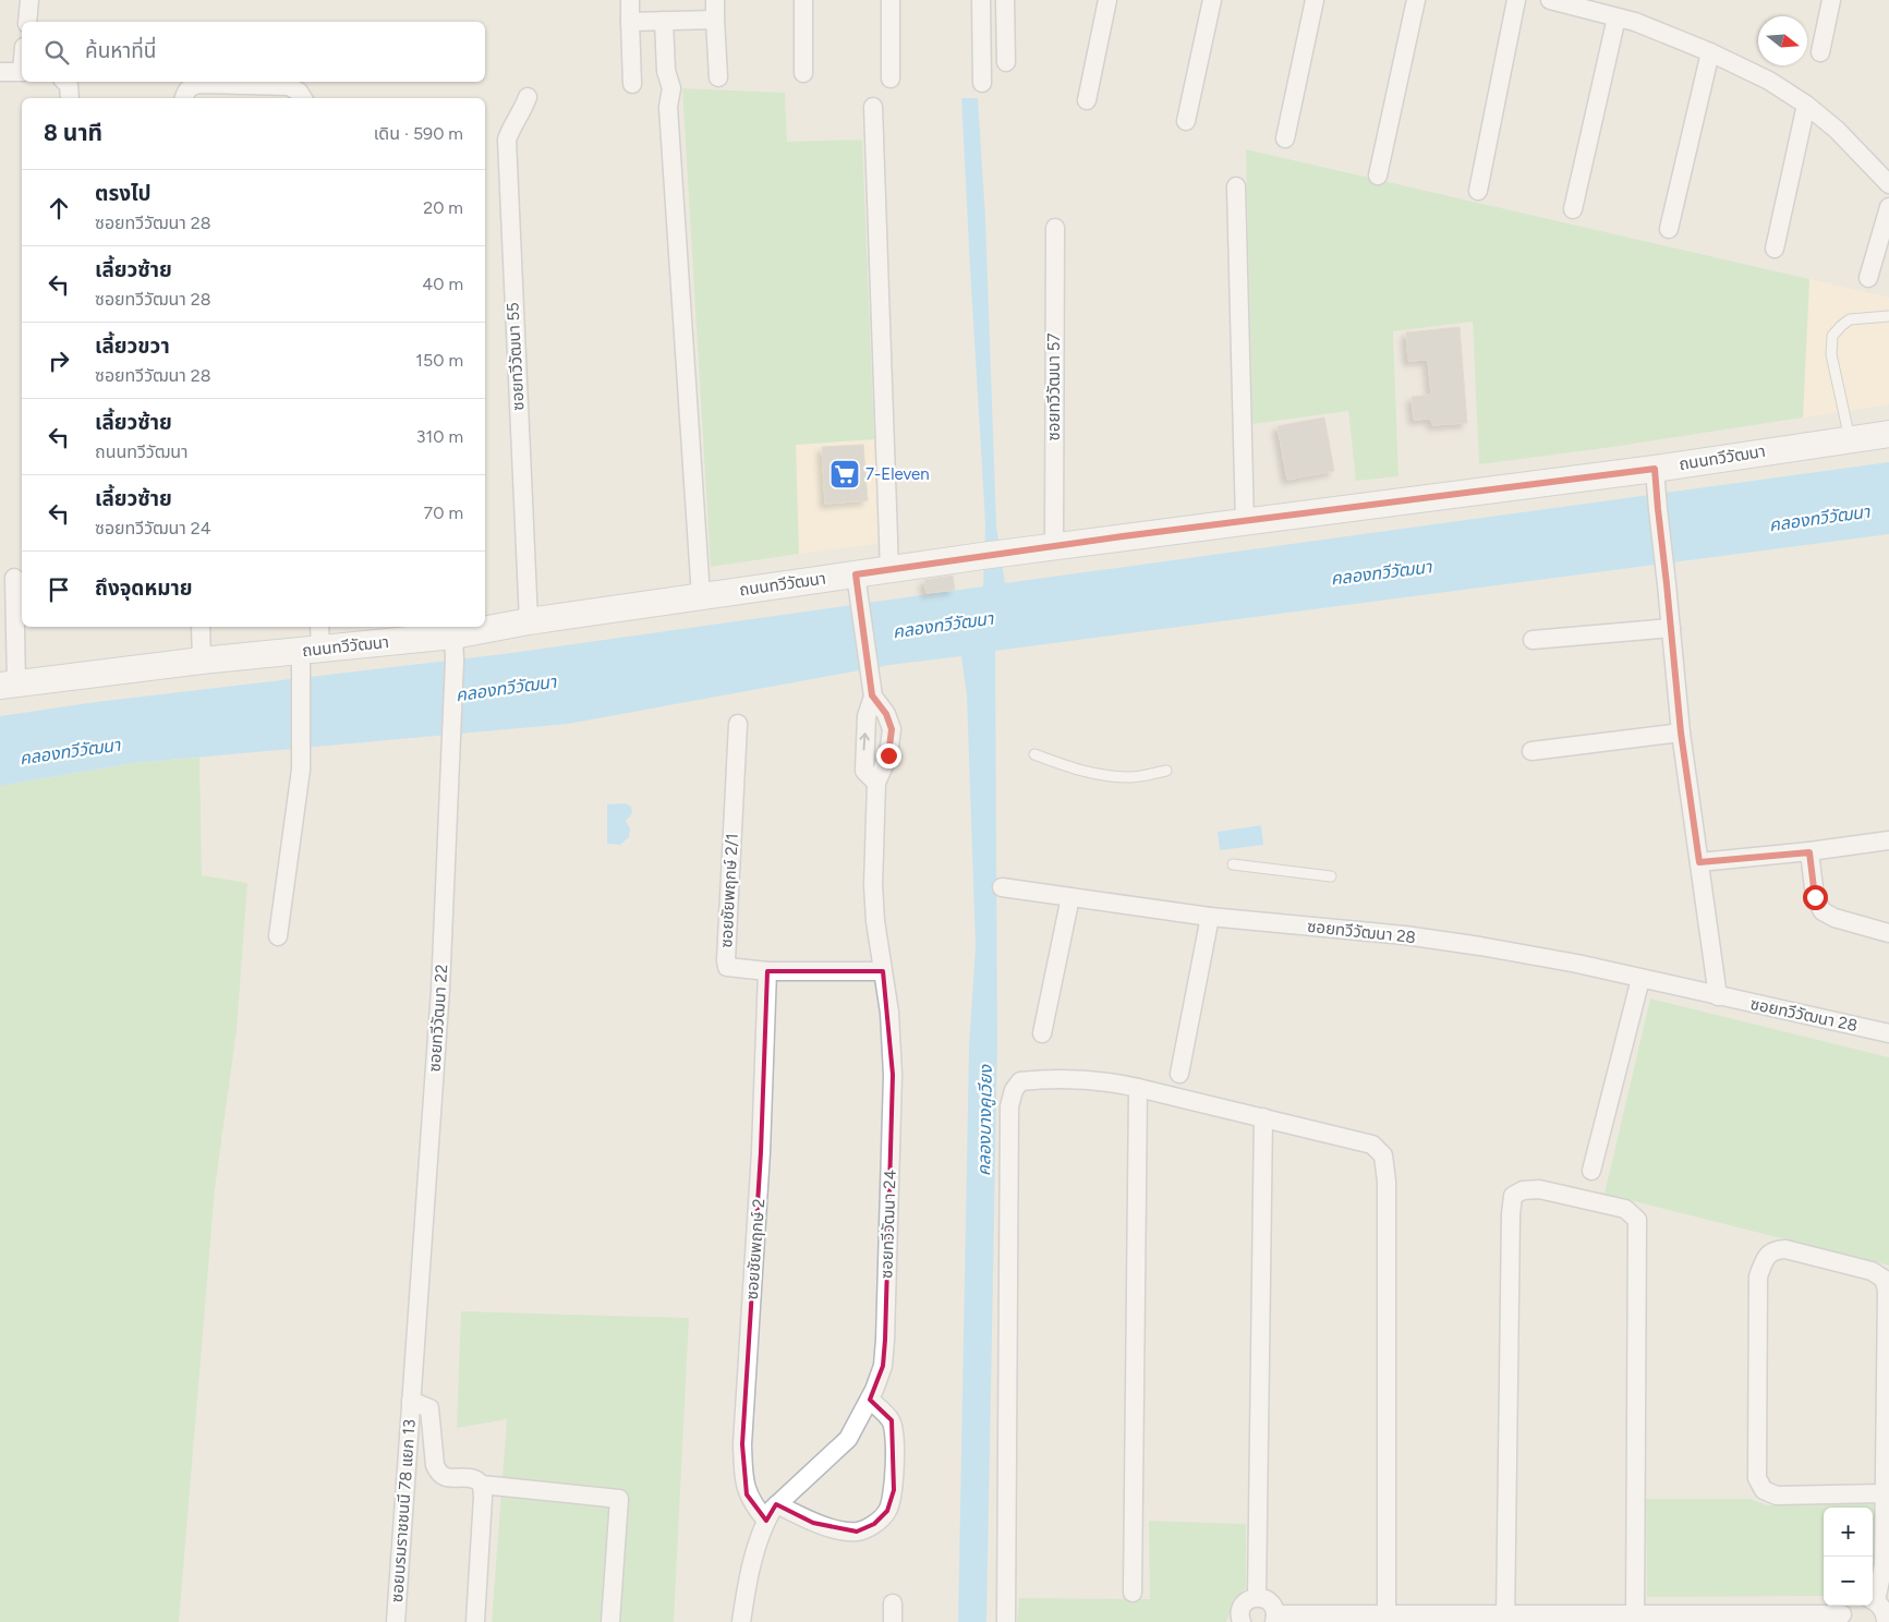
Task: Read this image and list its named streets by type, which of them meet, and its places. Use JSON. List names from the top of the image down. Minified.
{"streets":{"main road":["ถนนทวีวัฒนา"],"street":["ซอยทวีวัฒนา 55","ซอยทวีวัฒนา 57","ซอยชัยพฤกษ์ 2/1","ซอยทวีวัฒนา 28","ซอยทวีวัฒนา 22","ซอยทวีวัฒนา 24","ซอยชัยพฤกษ์ 2","ซอยบรมราชชนนี 78 แยก 13"]},"crossings":[["ซอยทวีวัฒนา 55","ถนนทวีวัฒนา"],["ซอยทวีวัฒนา 57","ถนนทวีวัฒนา"],["ถนนทวีวัฒนา","ซอยทวีวัฒนา 22"],["ถนนทวีวัฒนา","ซอยทวีวัฒนา 24"],["ซอยชัยพฤกษ์ 2/1","ซอยทวีวัฒนา 24"],["ซอยชัยพฤกษ์ 2/1","ซอยชัยพฤกษ์ 2"],["ซอยทวีวัฒนา 22","ซอยบรมราชชนนี 78 แยก 13"],["ซอยทวีวัฒนา 24","ซอยชัยพฤกษ์ 2"]],"water":["คลองทวีวัฒนา","คลองบางคูเวียง"],"places":{"supermarket":["7-Eleven"]},"north":"right","page":{"search":"ค้นหาที่นี่","heading":["8 นาที","เดิน · 590 m"],"list":[["ตรงไป","ซอยทวีวัฒนา 28","20 m"],["เลี้ยวซ้าย","ซอยทวีวัฒนา 28","40 m"],["เลี้ยวขวา","ซอยทวีวัฒนา 28","150 m"],["เลี้ยวซ้าย","ถนนทวีวัฒนา","310 m"],["เลี้ยวซ้าย","ซอยทวีวัฒนา 24","70 m"],"ถึงจุดหมาย"],"map_buttons":["+","−"]}}
